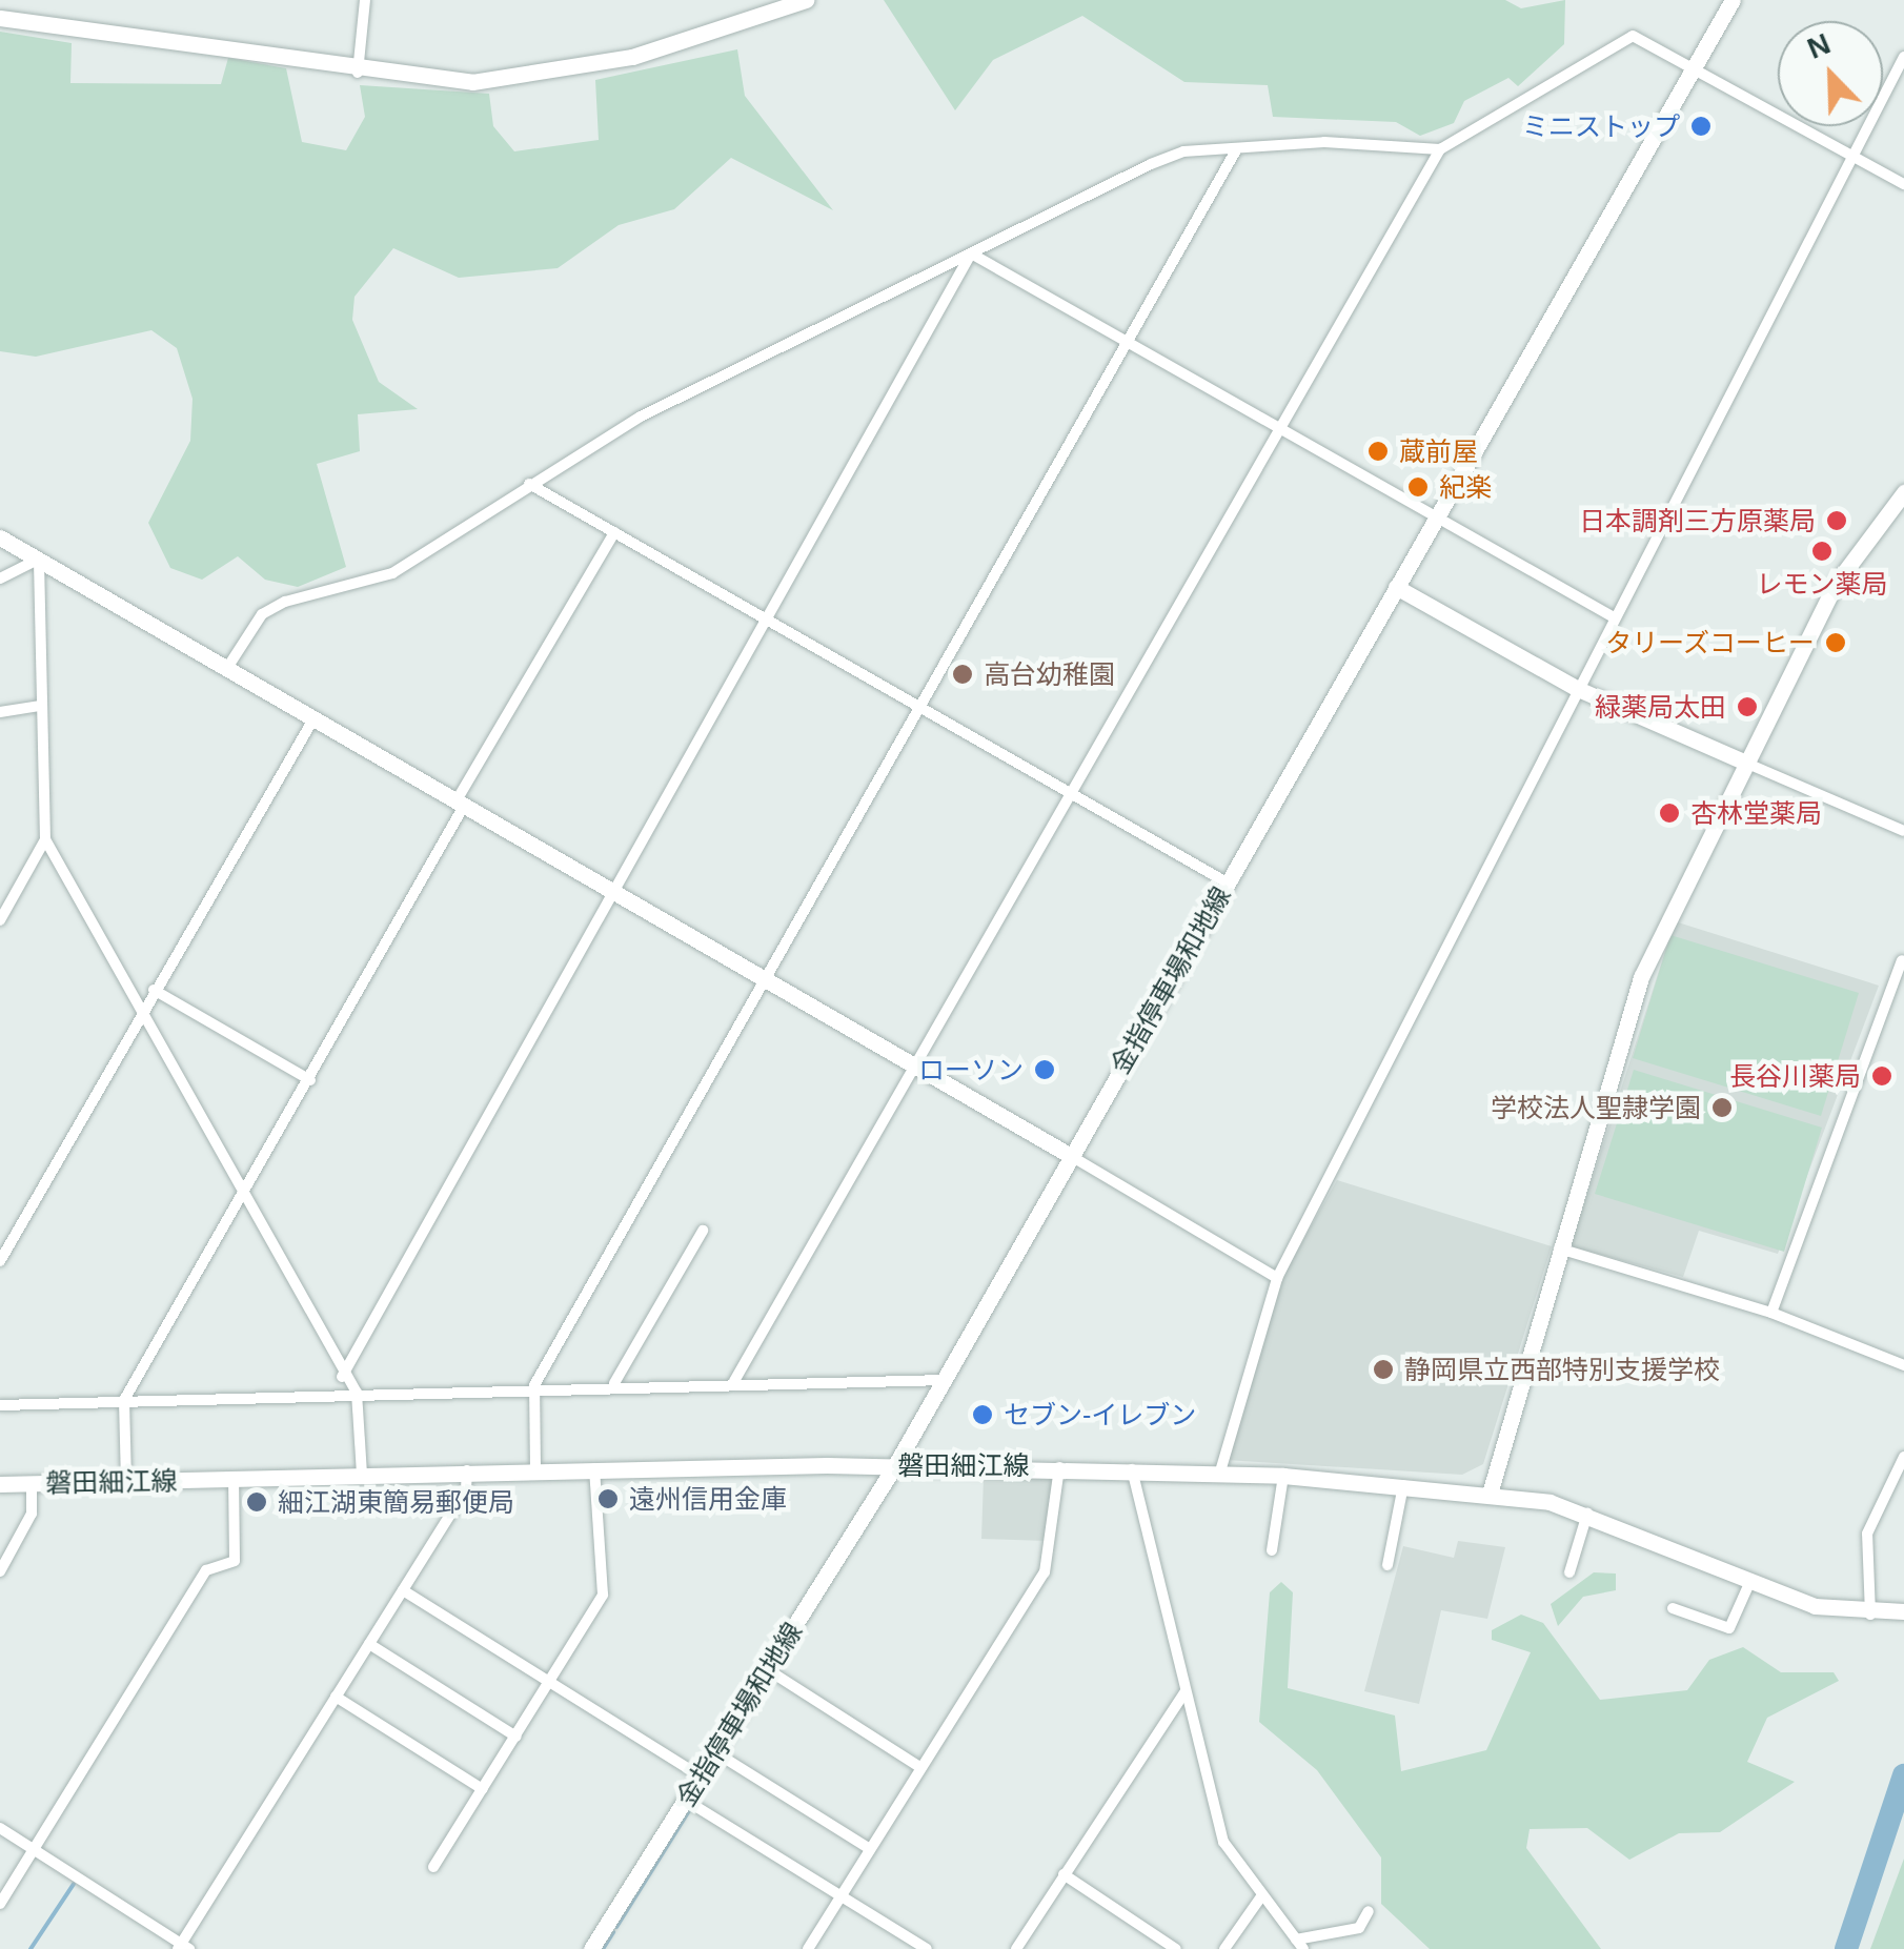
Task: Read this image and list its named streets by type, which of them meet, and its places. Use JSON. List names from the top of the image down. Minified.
{"streets":{"main road":["金指停車場和地線","磐田細江線"]},"crossings":[["金指停車場和地線","磐田細江線"]],"places":["ミニストップ","蔵前屋","紀楽","日本調剤三方原薬局","レモン薬局","タリーズコーヒー","高台幼稚園","緑薬局太田","杏林堂薬局","ローソン","長谷川薬局","学校法人聖隷学園","静岡県立西部特別支援学校","セブン-イレブン","遠州信用金庫","細江湖東簡易郵便局"],"north":"top left"}
